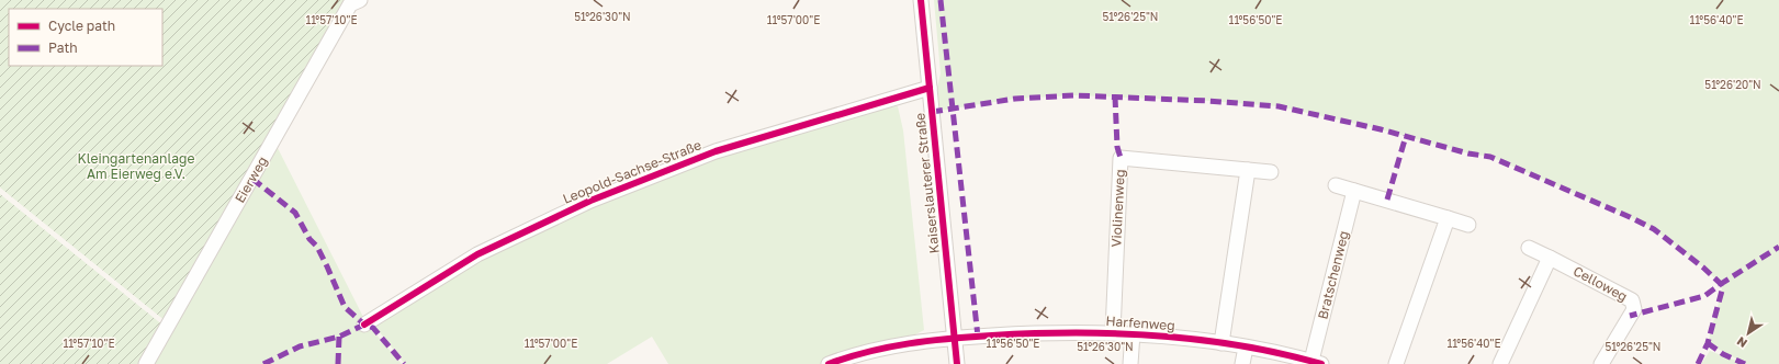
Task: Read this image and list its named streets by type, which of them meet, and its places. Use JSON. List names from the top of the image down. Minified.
{"streets":{"street":["Leopold-Sachse-Straße","Eierweg","Kaiserslauterer Straße","Violinenweg","Bratschenweg","Celloweg","Harfenweg"]},"crossings":[["Leopold-Sachse-Straße","Kaiserslauterer Straße"],["Kaiserslauterer Straße","Harfenweg"],["Violinenweg","Harfenweg"],["Bratschenweg","Harfenweg"]],"parks":["Kleingartenanlage Am Eierweg e.V."],"legend":["Cycle path","Path"],"north":"bottom left","coordinates":["51°26'30\"N","51°26'25\"N","11°57'10\"E","11°57'00\"E","11°56'50\"E","11°56'40\"E","51°26'20\"N"]}
